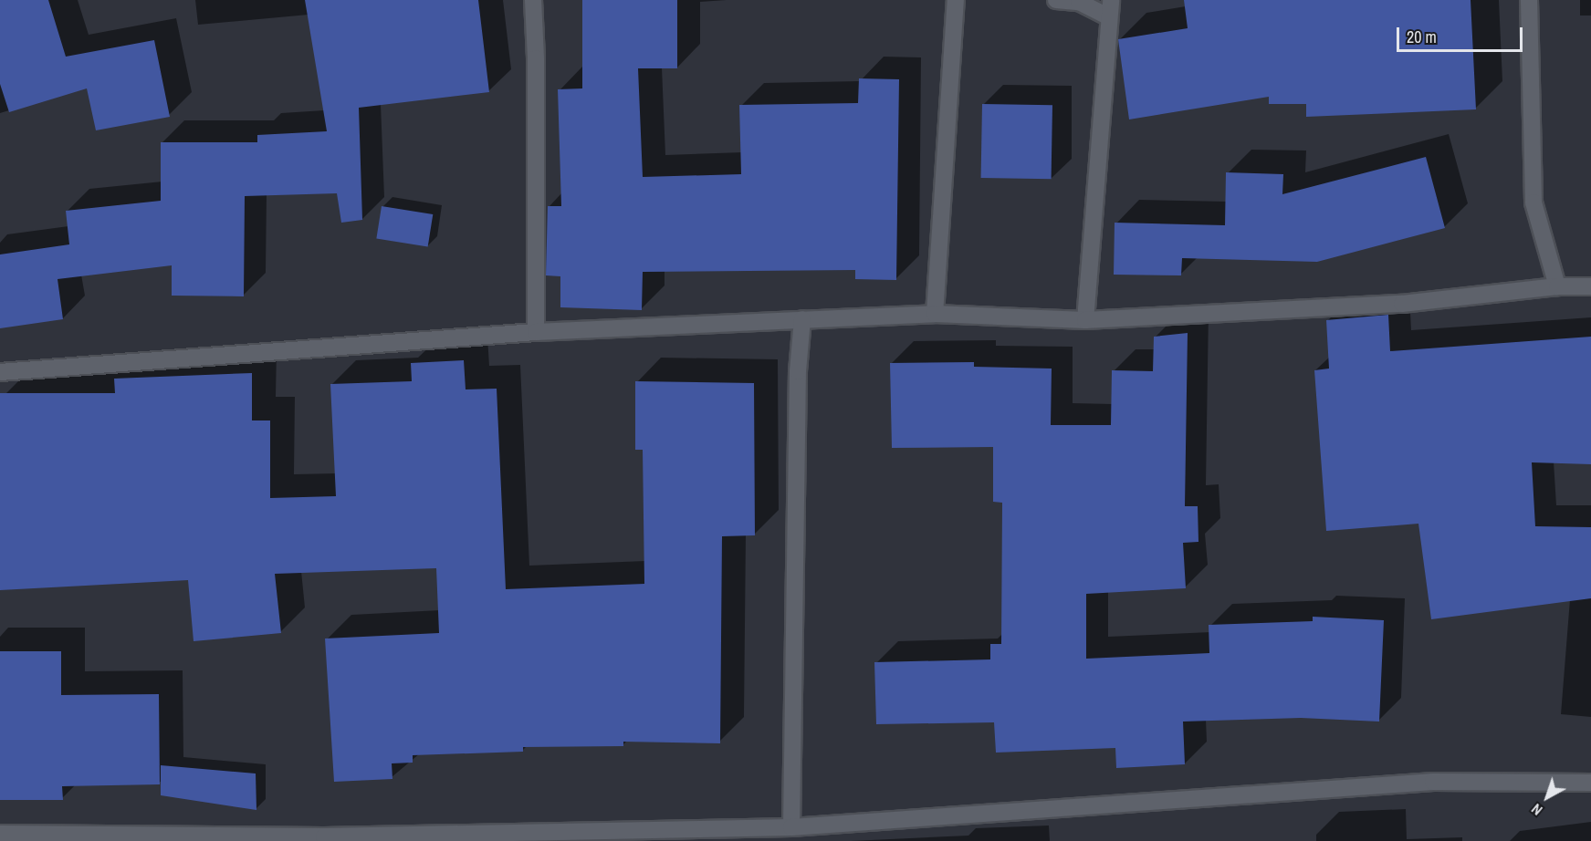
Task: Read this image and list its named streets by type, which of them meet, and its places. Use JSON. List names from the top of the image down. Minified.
{"scale_bar":"20 m","north":"bottom left"}
